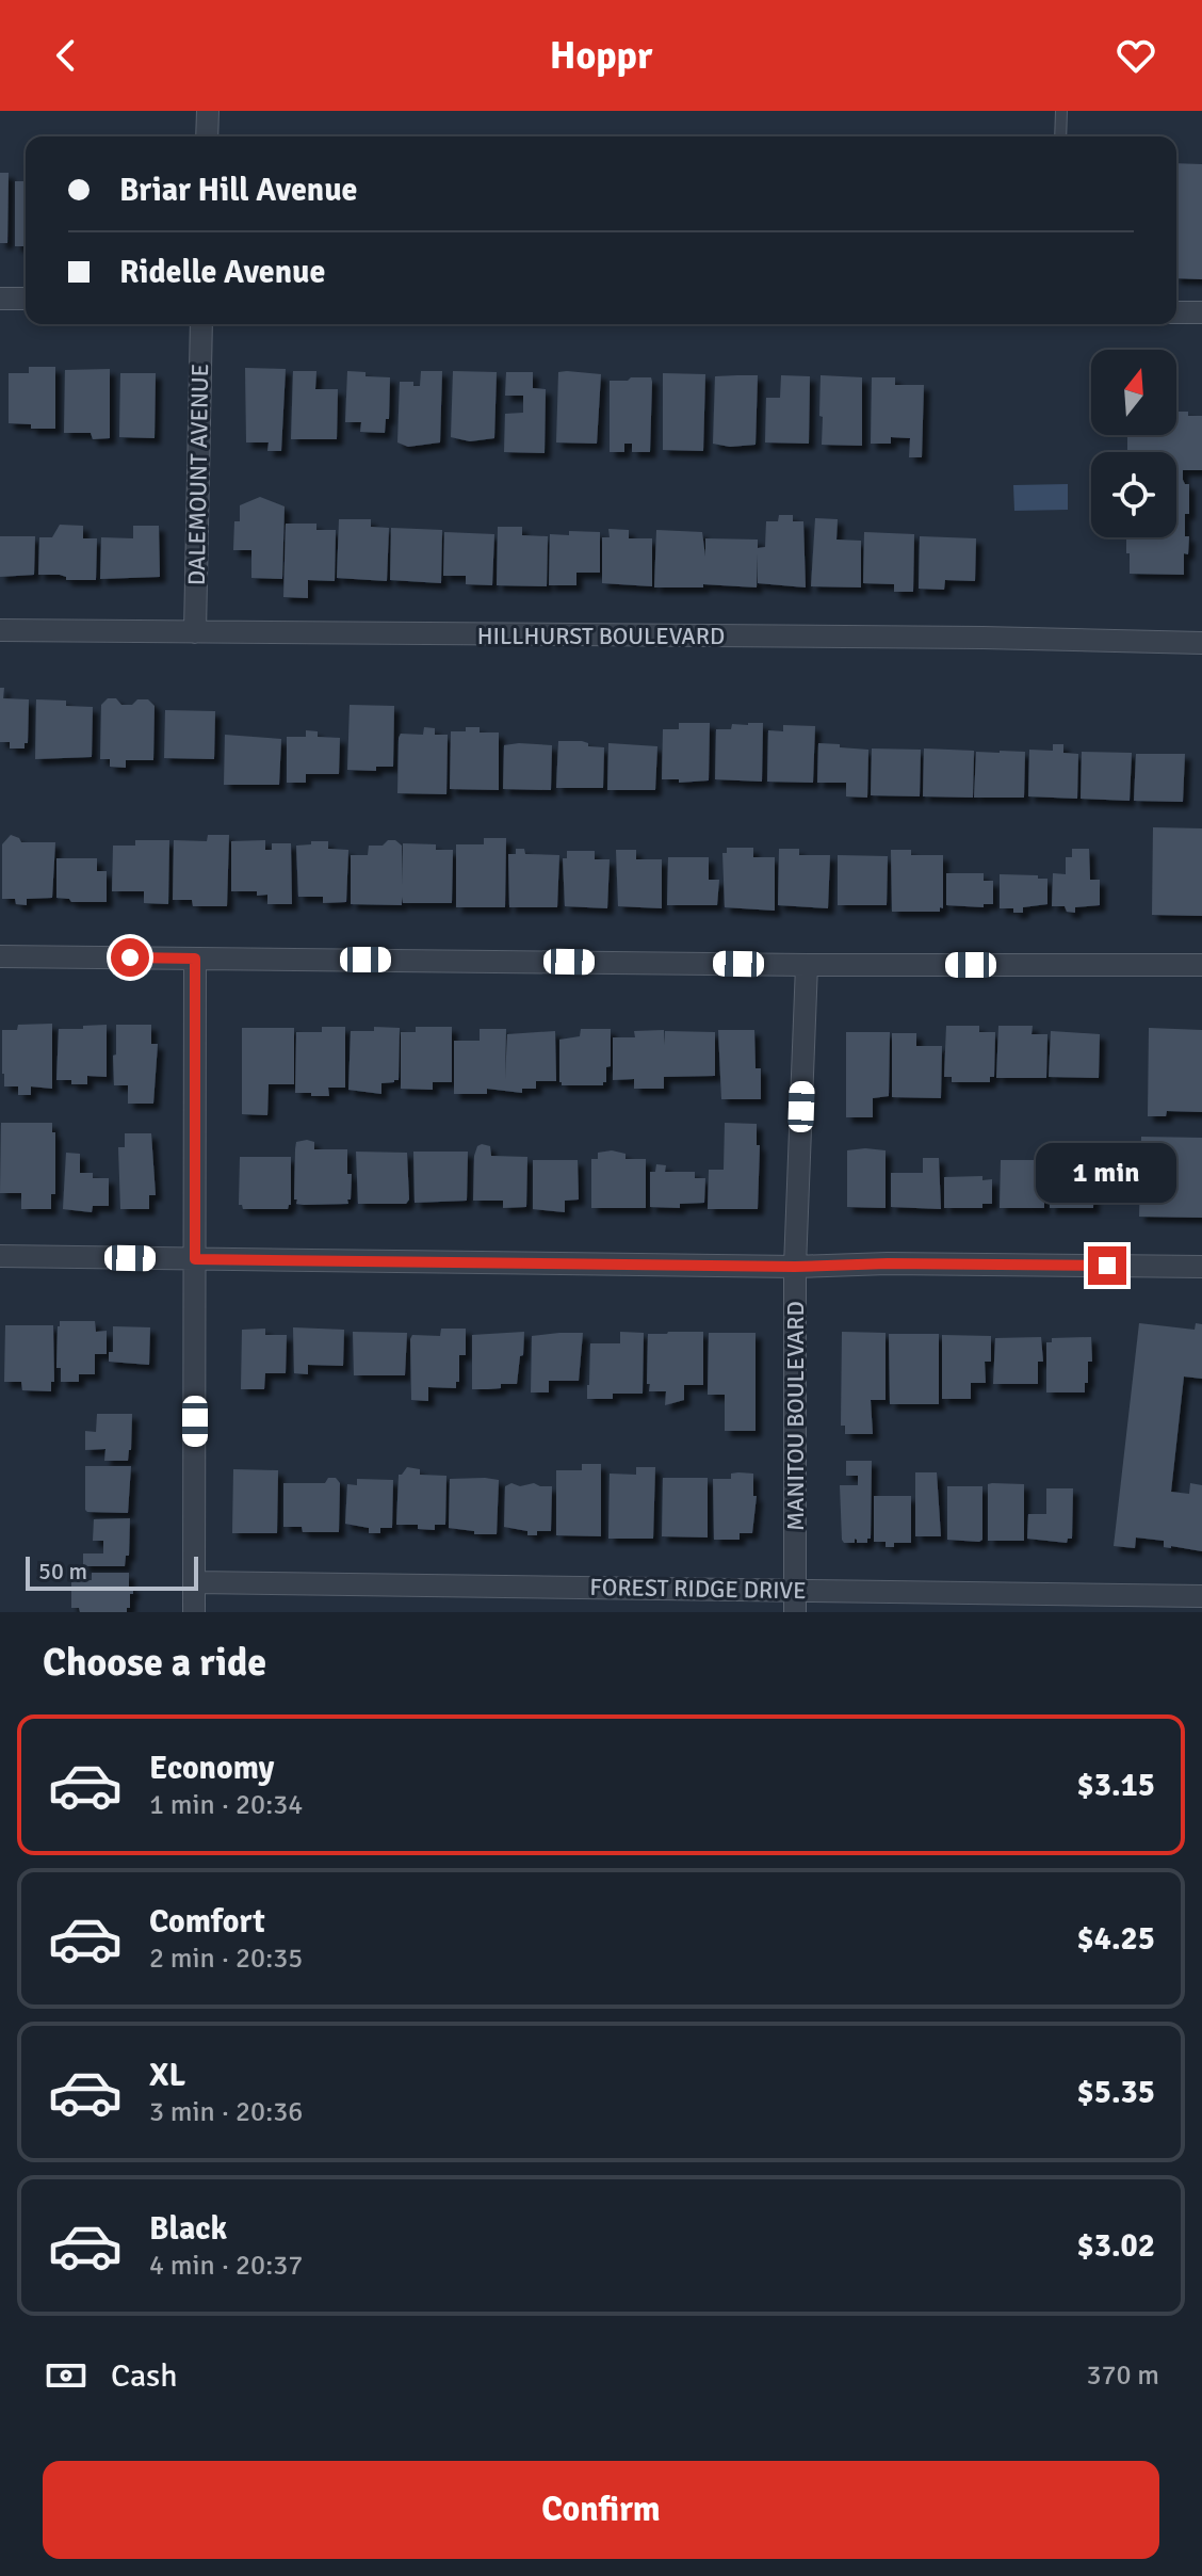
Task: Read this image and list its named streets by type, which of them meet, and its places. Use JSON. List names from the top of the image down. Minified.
{"streets":{"street":["DALEMOUNT AVENUE","HILLHURST BOULEVARD","MANITOU BOULEVARD","FOREST RIDGE DRIVE"]},"crossings":[["DALEMOUNT AVENUE","HILLHURST BOULEVARD"],["MANITOU BOULEVARD","FOREST RIDGE DRIVE"]],"scale_bar":"50 m","north":"top","page":{"header":"Hoppr","banner":["Briar Hill Avenue","Ridelle Avenue"],"bubble":"1 min","scale":"50 m","heading":"Choose a ride","list":[{"name":"Economy","note":"1 min · 20:34","value":"$3.15"},{"name":"Comfort","note":"2 min · 20:35","value":"$4.25"},{"name":"XL","note":"3 min · 20:36","value":"$5.35"},{"name":"Black","note":"4 min · 20:37","value":"$3.02"}],"pay":["Cash","370 m"],"buttons":"Confirm"}}
